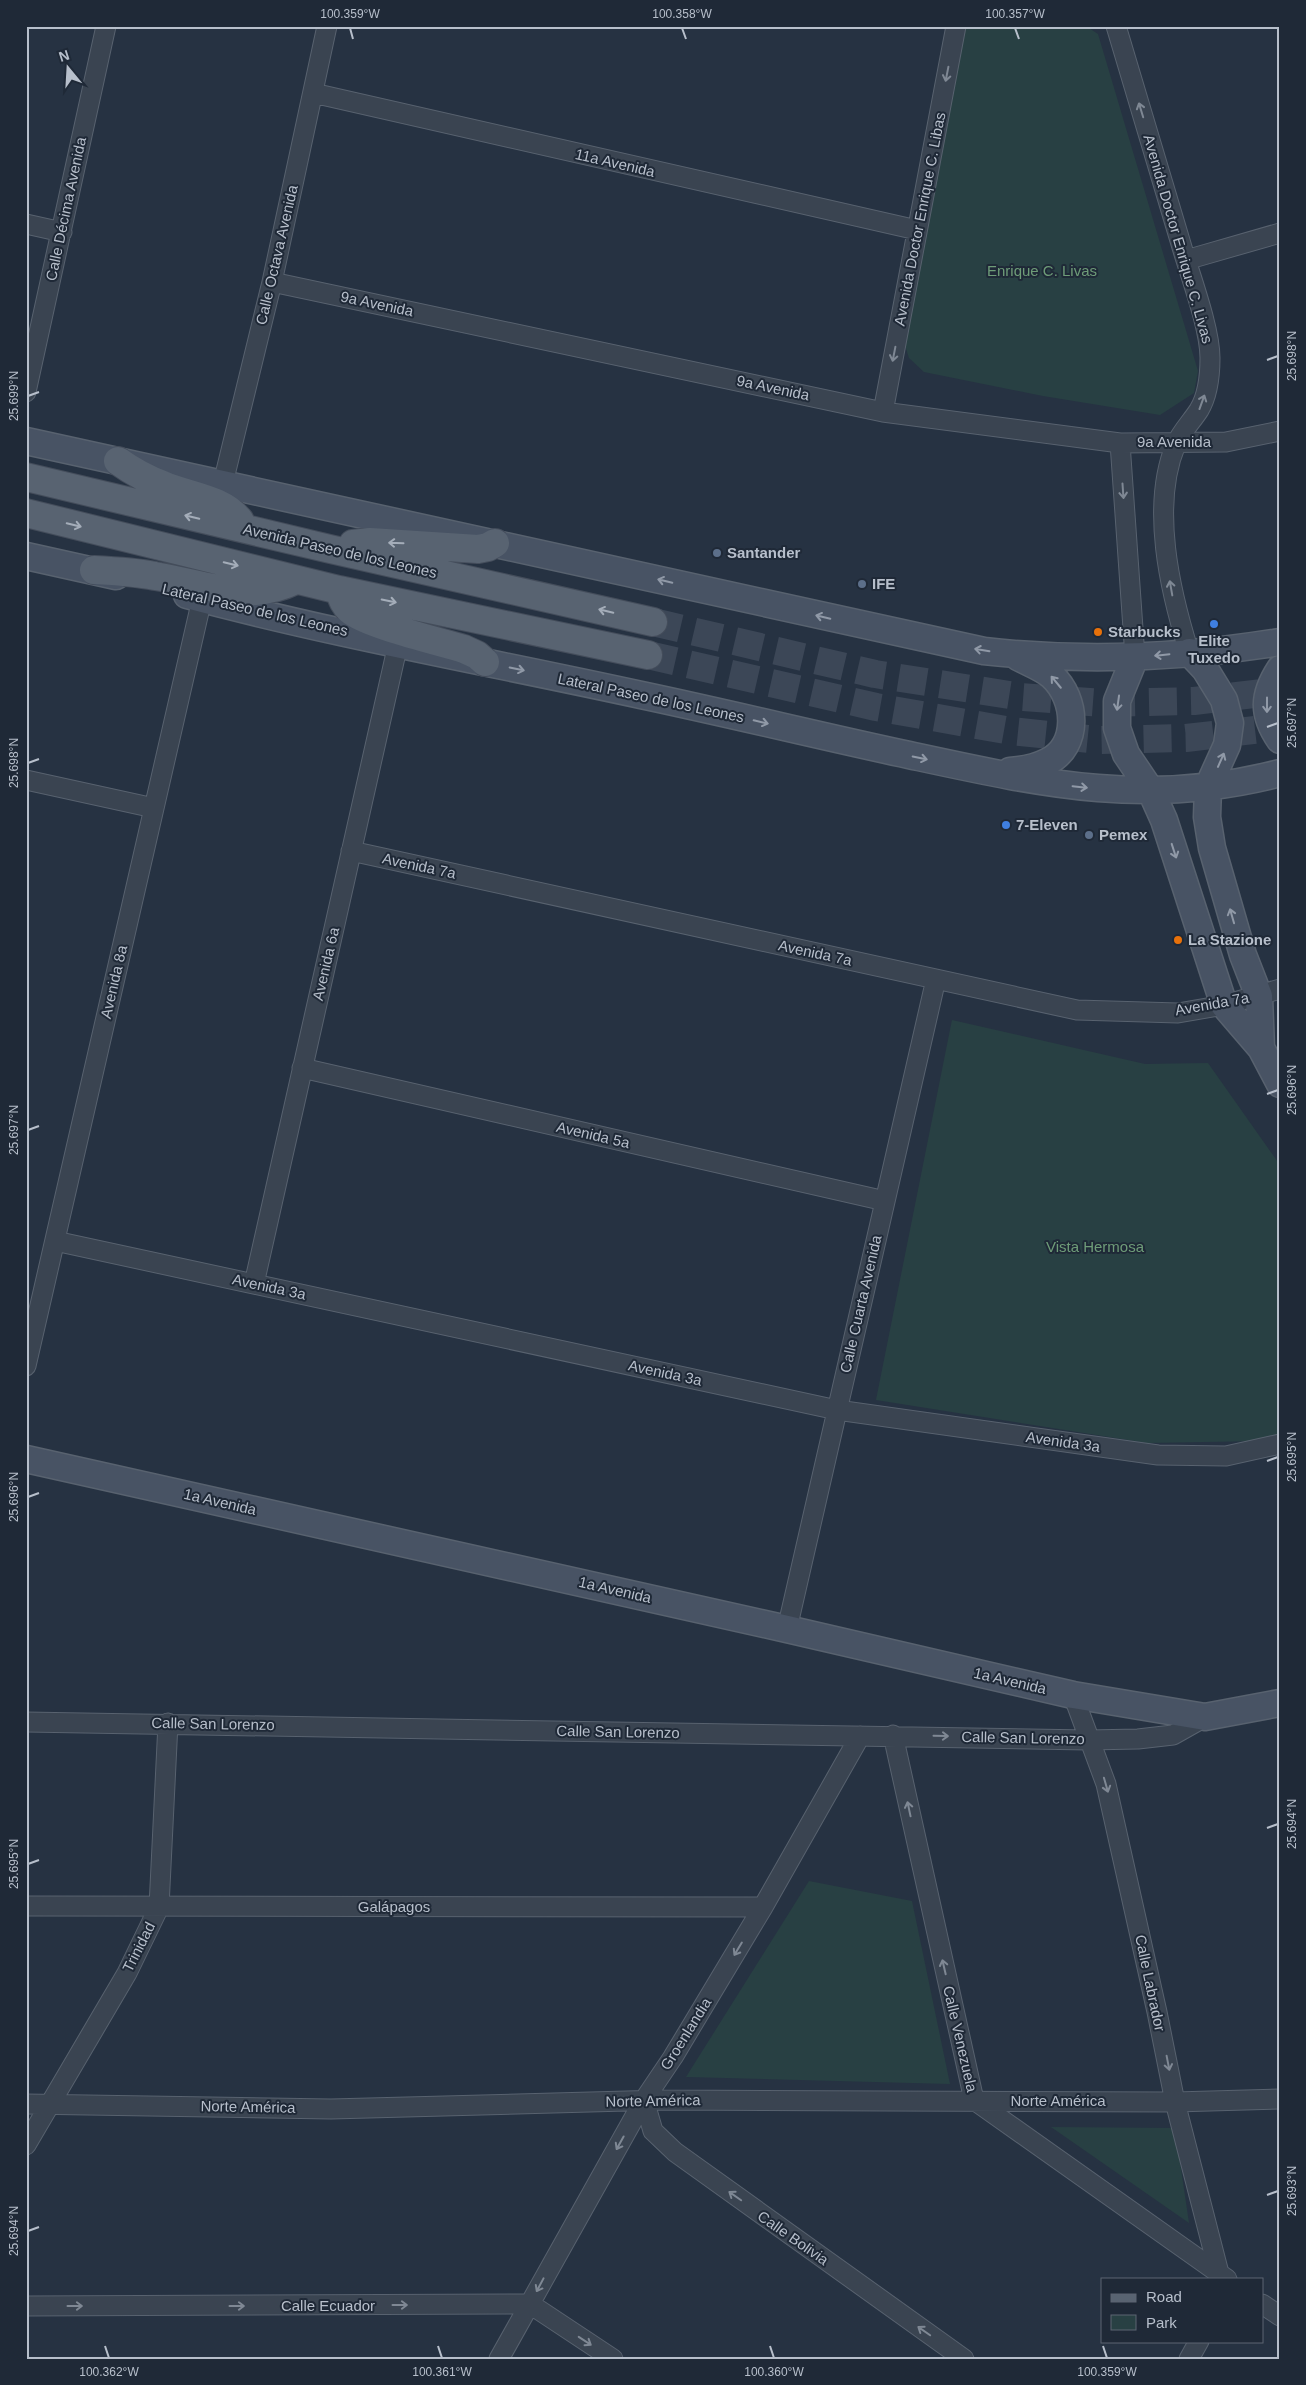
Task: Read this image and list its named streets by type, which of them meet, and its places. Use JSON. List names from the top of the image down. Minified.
{"streets":{"main road":["Avenida Paseo de los Leones"],"street":["11a Avenida","Calle Décima Avenida","Avenida Doctor Enrique C. Libas","Avenida Doctor Enrique C. Livas","Calle Octava Avenida","9a Avenida","Lateral Paseo de los Leones","Avenida 7a","Avenida 6a","Avenida 8a","Avenida 5a","Avenida 3a","Calle Cuarta Avenida","1a Avenida","Calle San Lorenzo","Galápagos","Trinidad","Calle Labrador","Groenlandia","Calle Venezuela","Norte América","Calle Bolivia","Calle Ecuador"]},"crossings":[["11a Avenida","Avenida Doctor Enrique C. Libas"],["11a Avenida","Calle Octava Avenida"],["Avenida Doctor Enrique C. Libas","9a Avenida"],["Avenida Doctor Enrique C. Livas","9a Avenida"],["Avenida Doctor Enrique C. Livas","Lateral Paseo de los Leones"],["Avenida Doctor Enrique C. Livas","Avenida 7a"],["Calle Octava Avenida","9a Avenida"],["Lateral Paseo de los Leones","Avenida 6a"],["Lateral Paseo de los Leones","Avenida 8a"],["Avenida 7a","Avenida 6a"],["Avenida 7a","Calle Cuarta Avenida"],["Avenida 6a","Avenida 5a"],["Avenida 6a","Avenida 3a"],["Avenida 8a","Avenida 3a"],["Avenida 5a","Calle Cuarta Avenida"],["Avenida 3a","Calle Cuarta Avenida"],["Calle Cuarta Avenida","1a Avenida"],["1a Avenida","Calle San Lorenzo"],["1a Avenida","Calle Labrador"],["Calle San Lorenzo","Trinidad"],["Calle San Lorenzo","Calle Labrador"],["Calle San Lorenzo","Groenlandia"],["Calle San Lorenzo","Calle Venezuela"],["Galápagos","Trinidad"],["Galápagos","Groenlandia"],["Trinidad","Norte América"],["Calle Labrador","Calle Venezuela"],["Calle Labrador","Norte América"],["Groenlandia","Norte América"],["Groenlandia","Calle Bolivia"],["Groenlandia","Calle Ecuador"],["Calle Venezuela","Norte América"],["Norte América","Calle Bolivia"]],"one_way":["Avenida Doctor Enrique C. Libas","Calle Labrador","Groenlandia","Calle Venezuela","Calle Bolivia","Calle Ecuador"],"parks":["Enrique C. Livas","Vista Hermosa"],"places":["Santander","IFE","Elite Tuxedo","Starbucks","7-Eleven","Pemex","La Stazione"],"legend":["Road","Park"],"north":"top","coordinates":["100.359°W","100.358°W","100.357°W","25.698°N","25.699°N","25.697°N","25.696°N","25.695°N","25.694°N","25.693°N","100.362°W","100.361°W","100.360°W"]}
